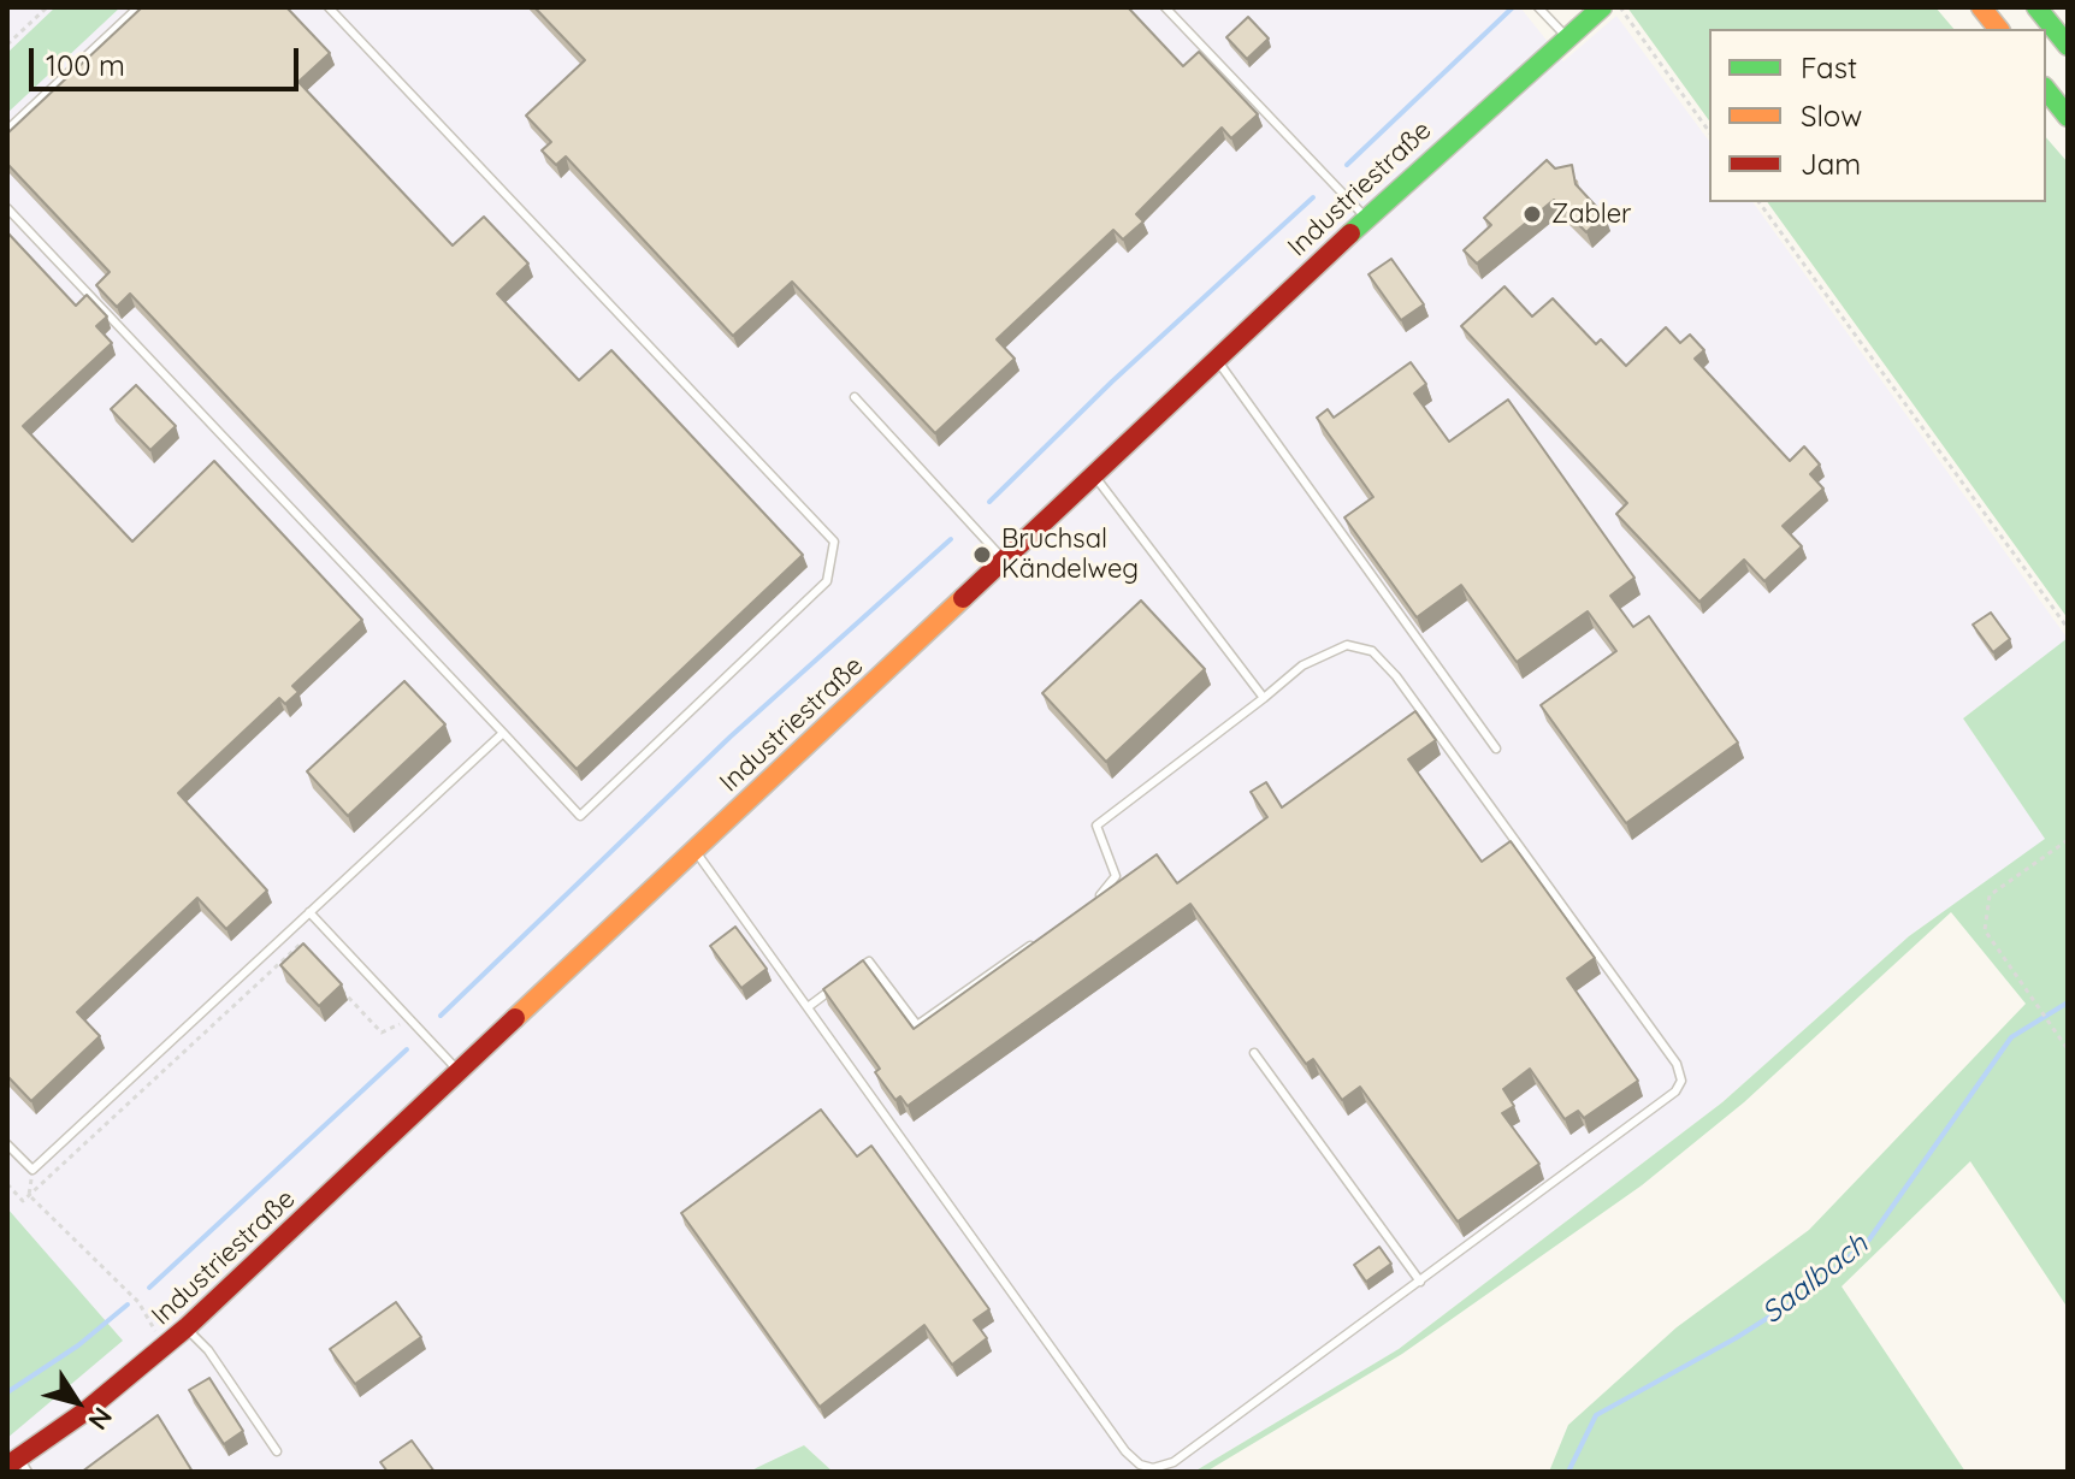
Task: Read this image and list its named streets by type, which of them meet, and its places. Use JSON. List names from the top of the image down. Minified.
{"streets":{"main road":["Industriestraße"]},"water":["Saalbach"],"places":["Zabler","Bruchsal Kändelweg"],"legend":["Fast","Slow","Jam"],"scale_bar":"100 m","north":"bottom right"}
